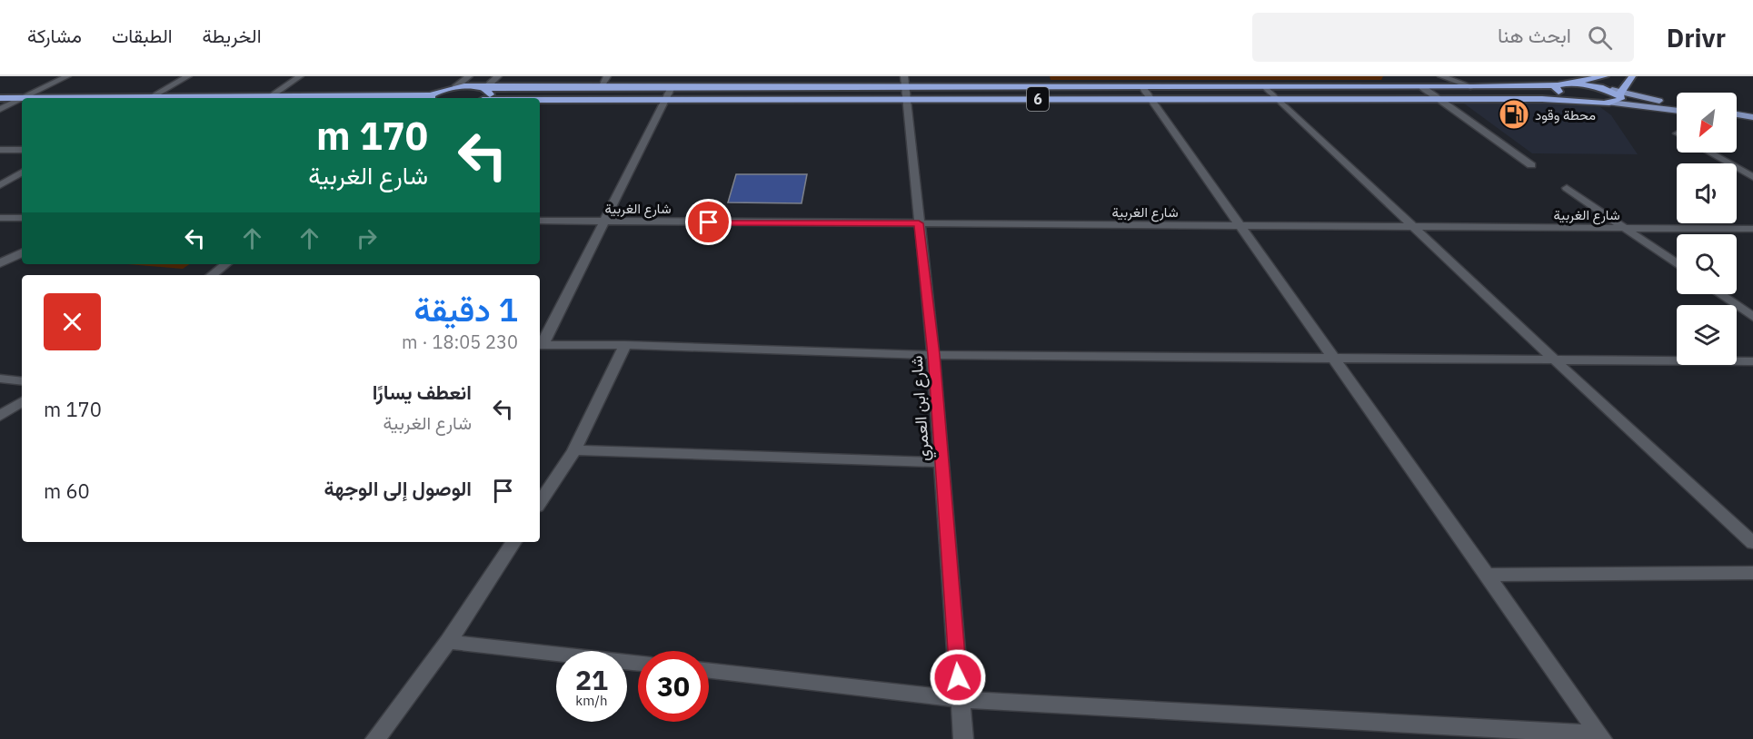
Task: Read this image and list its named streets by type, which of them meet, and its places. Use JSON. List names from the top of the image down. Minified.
{"streets":{"highway":["6"],"street":["شارع الغربية","شارع ابن العمري"]},"crossings":[["6","شارع ابن العمري"],["شارع الغربية","شارع ابن العمري"]],"places":{"fuel station":["محطة وقود"]},"north":"bottom left","page":{"header":"Drivr","search":"ابحث هنا","nav":["الخريطة","الطبقات","مشاركة"],"turn":["170 m","شارع الغربية"],"heading":["1 دقيقة","230 m · 18:05"],"list":[{"name":"انعطف يسارًا","note":"شارع الغربية","value":"170 m"},{"name":"الوصول إلى الوجهة","value":"60 m"}],"speed":"21 km/h","limit":"30"}}
